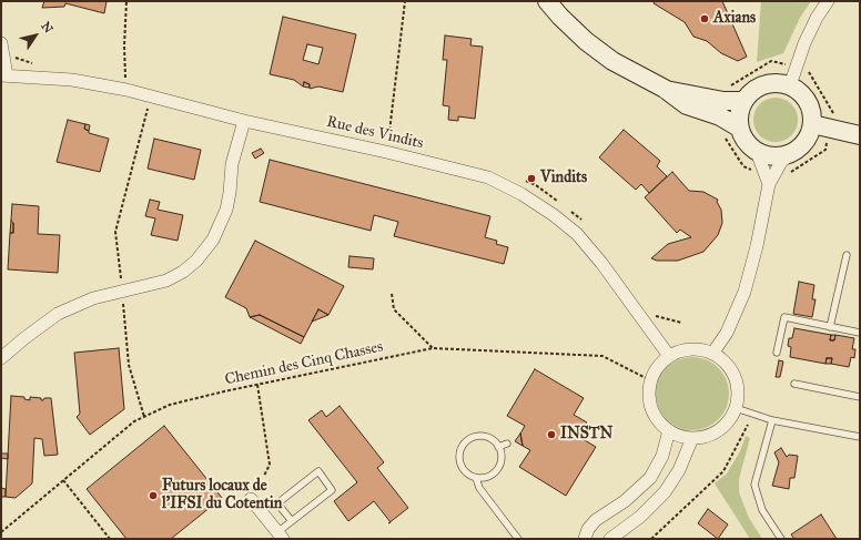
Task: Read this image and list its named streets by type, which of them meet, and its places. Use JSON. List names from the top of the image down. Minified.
{"streets":{"street":["Rue des Vindits"],"path":["Chemin des Cinq Chasses"]},"crossings":[["Rue des Vindits","Chemin des Cinq Chasses"]],"places":["Axians","Vindits","INSTN","Futurs locaux de l'IFSI du Cotentin"],"north":"top right"}
